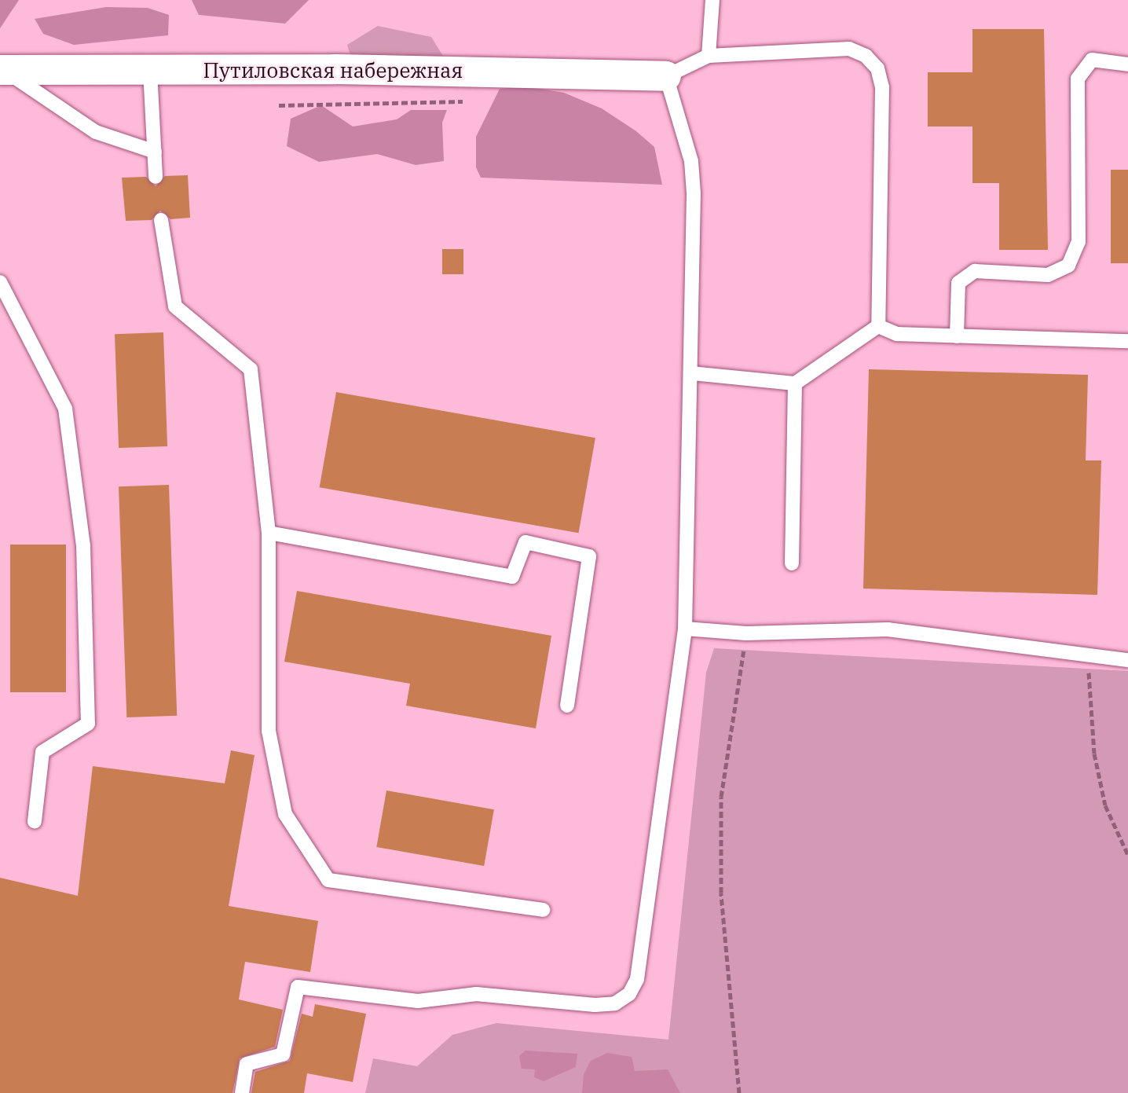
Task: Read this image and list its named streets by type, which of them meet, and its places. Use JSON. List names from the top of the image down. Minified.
{"streets":{"street":["Путиловская набережная"]}}
